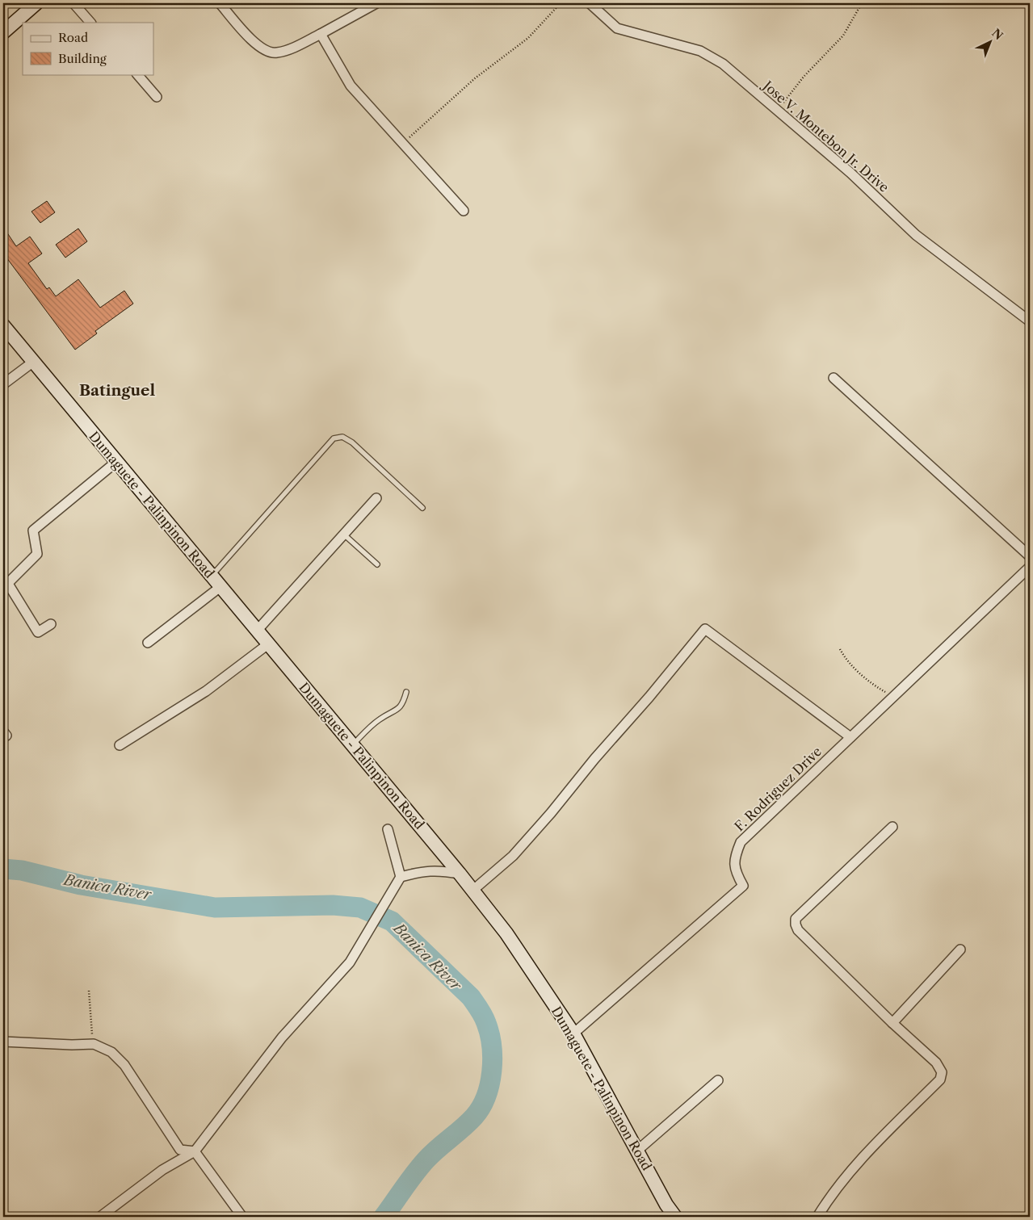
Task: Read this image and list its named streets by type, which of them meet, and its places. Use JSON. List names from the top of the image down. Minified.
{"streets":{"main road":["Dumaguete - Palinpinon Road"],"street":["Jose V. Montebon Jr. Drive","F. Rodriguez Drive"]},"crossings":[["Dumaguete - Palinpinon Road","F. Rodriguez Drive"]],"districts":["Batinguel"],"water":["Banica River"],"legend":["Road","Building"],"north":"top right"}
